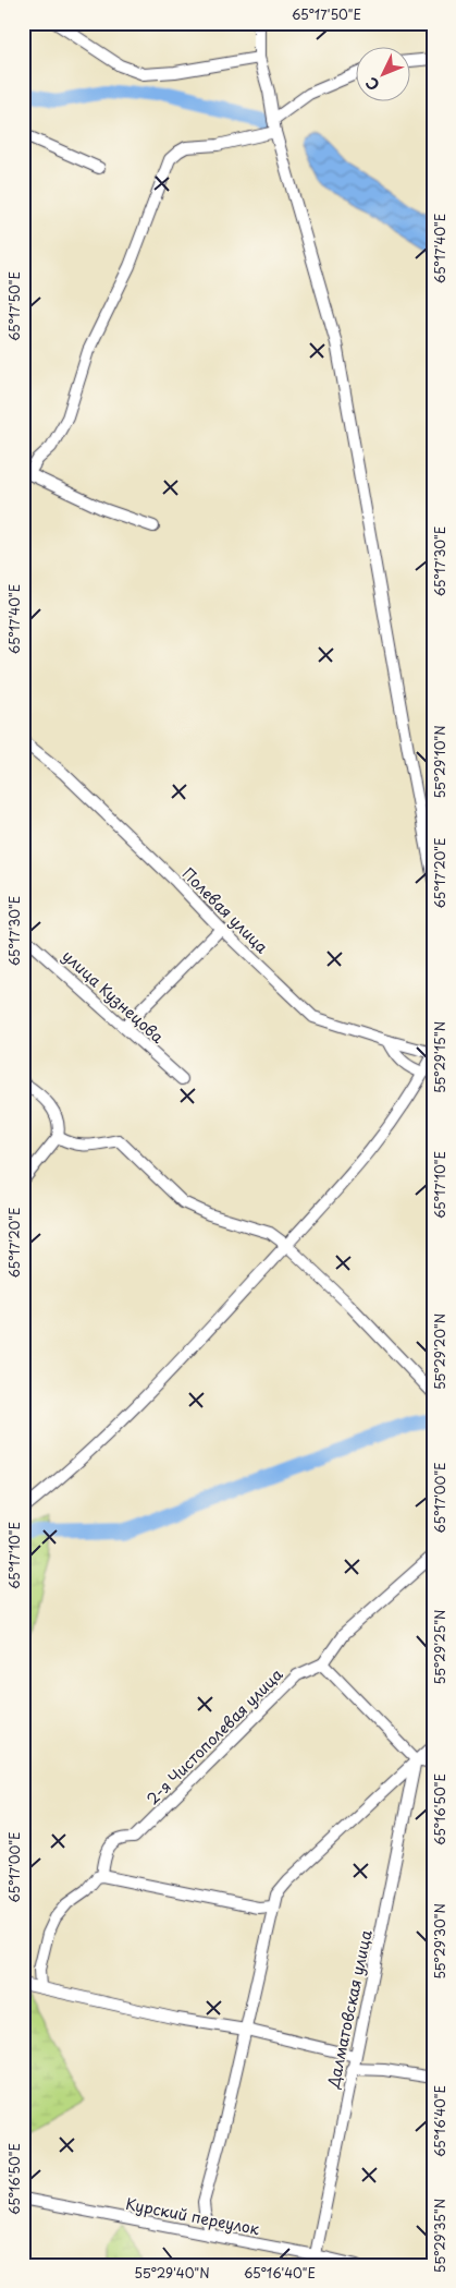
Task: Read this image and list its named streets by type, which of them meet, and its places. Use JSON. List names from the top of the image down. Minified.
{"streets":{"street":["Полевая улица","улица Кузнецова","2-я Чистополевая улица","Далматовская улица","Курский переулок"]},"crossings":[["Далматовская улица","Курский переулок"]],"north":"bottom left","coordinates":["65°17'50\"E","65°17'40\"E","65°17'30\"E","55°29'10\"N","65°17'20\"E","55°29'15\"N","65°17'10\"E","55°29'20\"N","65°17'00\"E","55°29'25\"N","65°16'50\"E","55°29'30\"N","65°16'40\"E","55°29'35\"N","55°29'40\"N"]}
